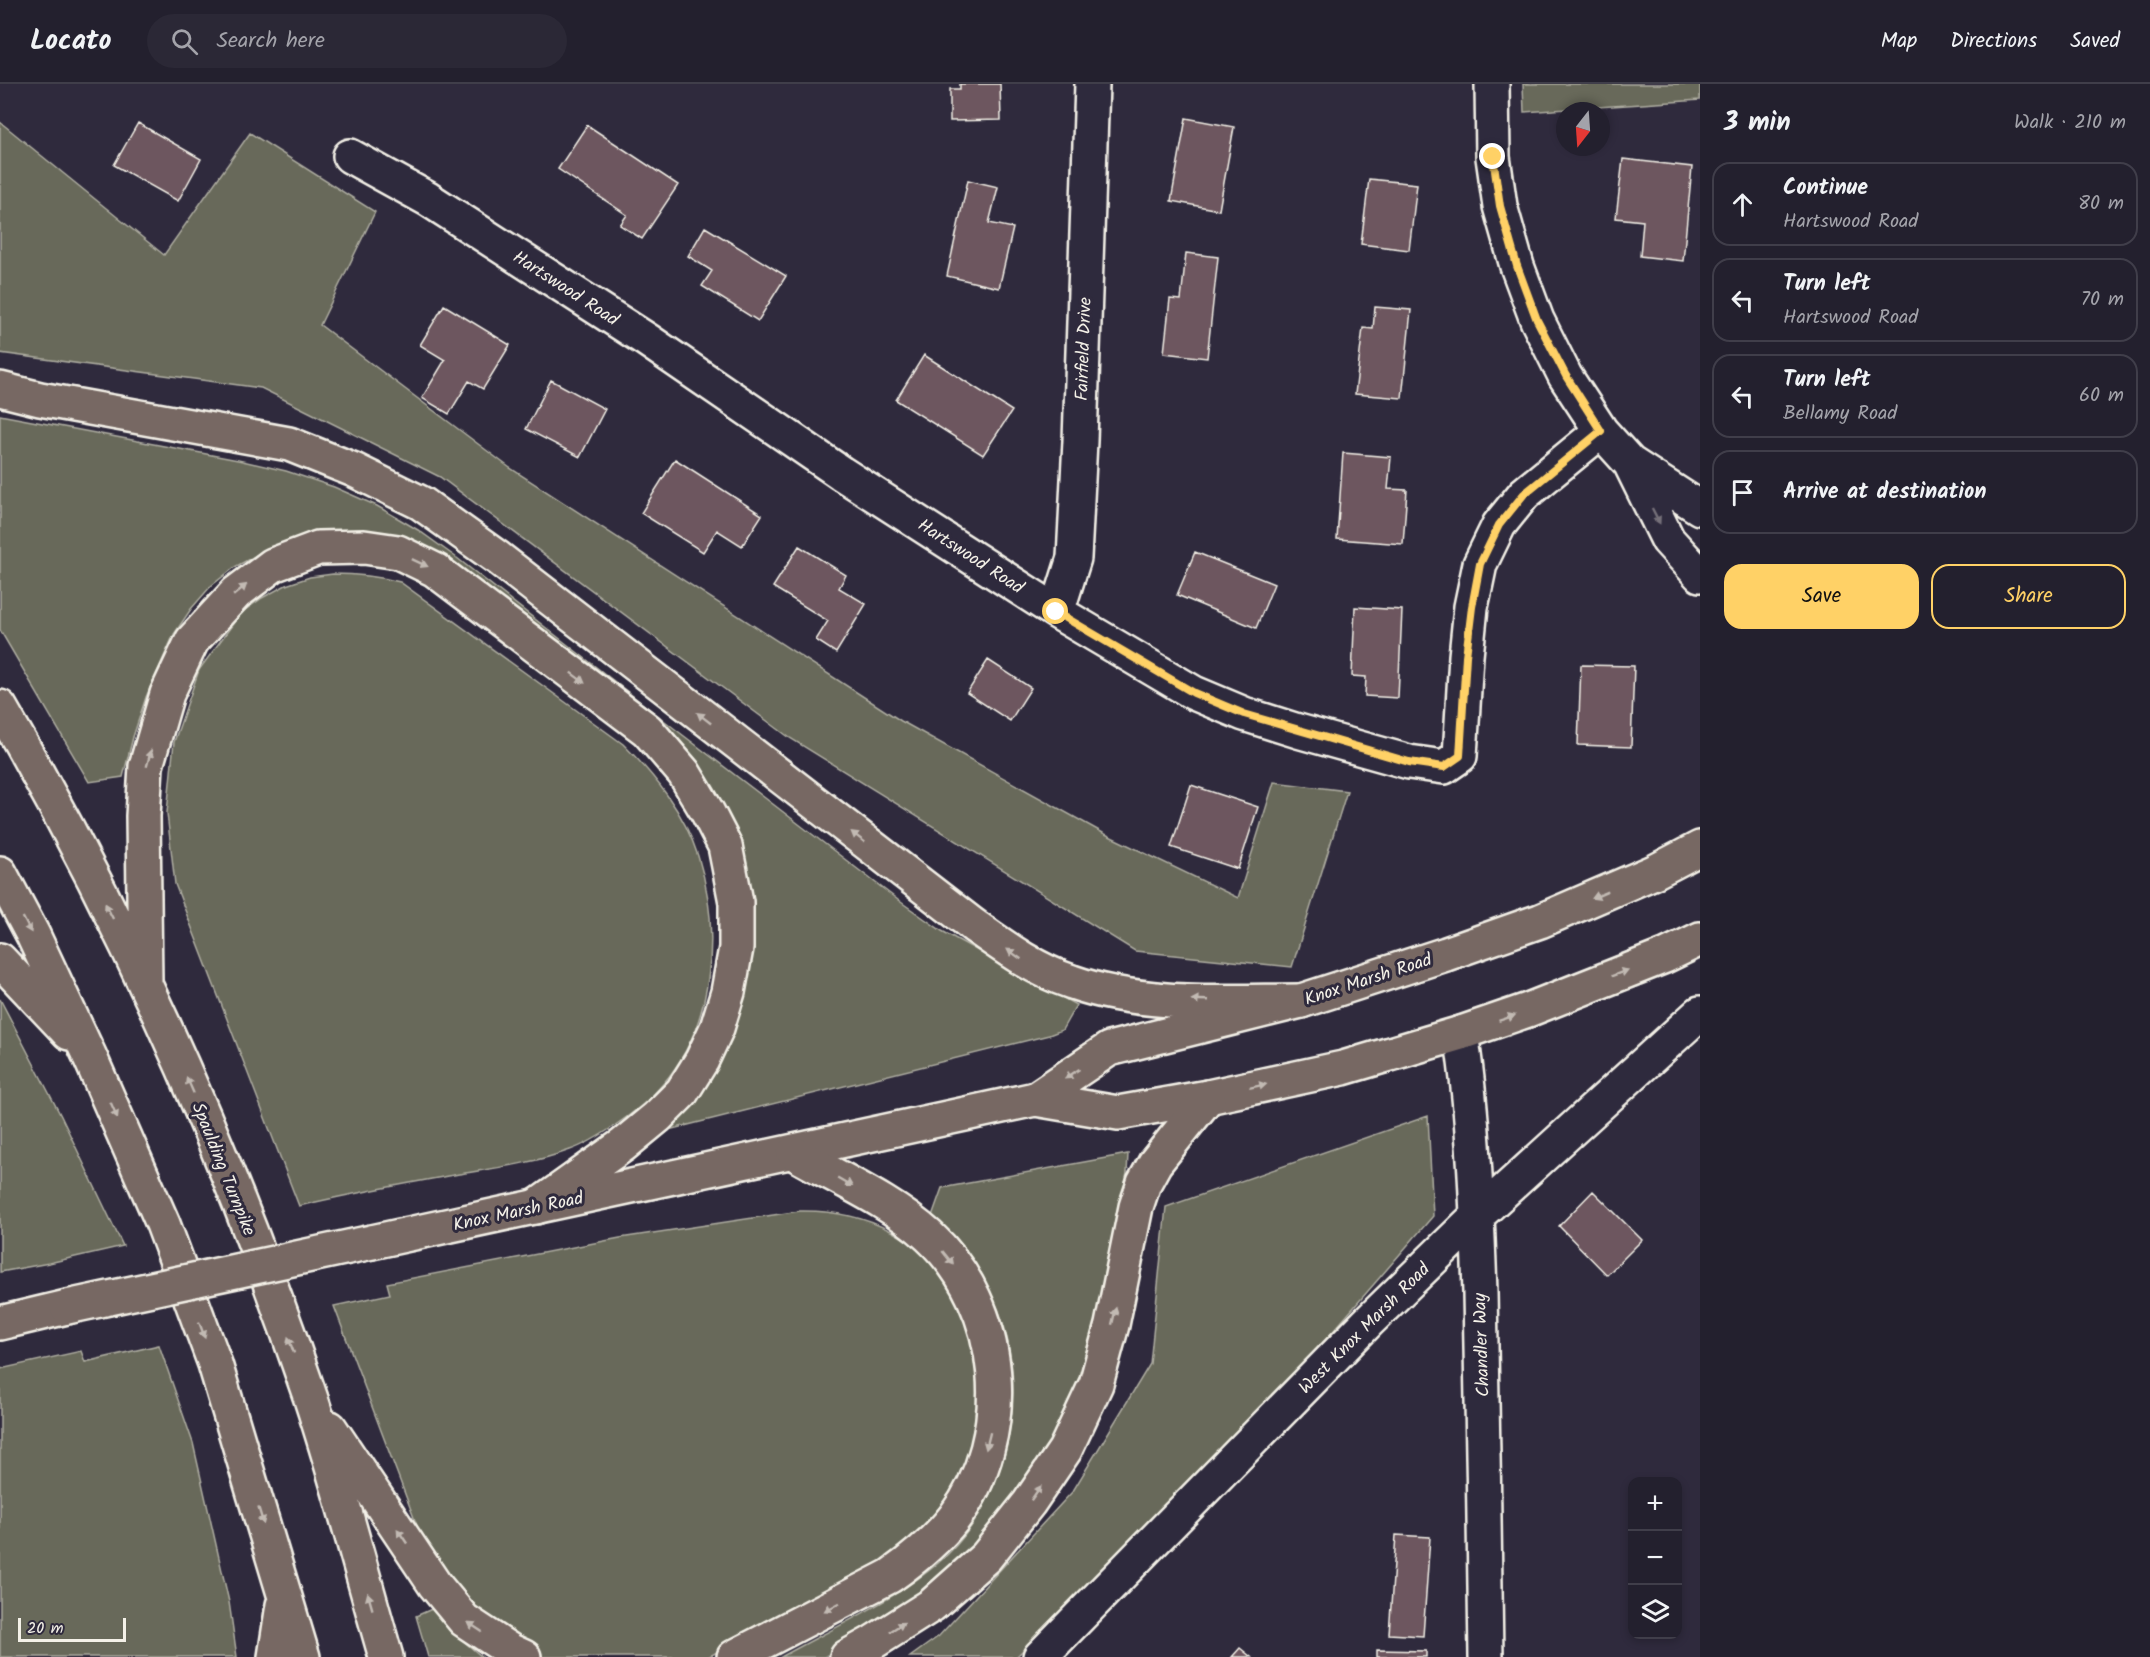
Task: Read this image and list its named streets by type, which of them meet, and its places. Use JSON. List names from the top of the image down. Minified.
{"streets":{"main road":["Knox Marsh Road","Spaulding Turnpike"],"street":["Hartswood Road","Fairfield Drive","West Knox Marsh Road","Chandler Way"]},"crossings":[["Hartswood Road","Fairfield Drive"],["Knox Marsh Road","Chandler Way"],["West Knox Marsh Road","Chandler Way"]],"scale_bar":"20 m","north":"bottom","page":{"header":"Locato","search":"Search here","nav":["Map","Directions","Saved"],"heading":["3 min","Walk · 210 m"],"list":[["Continue","Hartswood Road","80 m"],["Turn left","Hartswood Road","70 m"],["Turn left","Bellamy Road","60 m"],"Arrive at destination"],"buttons":["Save","Share"],"map_buttons":["+","−"],"scale":"20 m"}}
